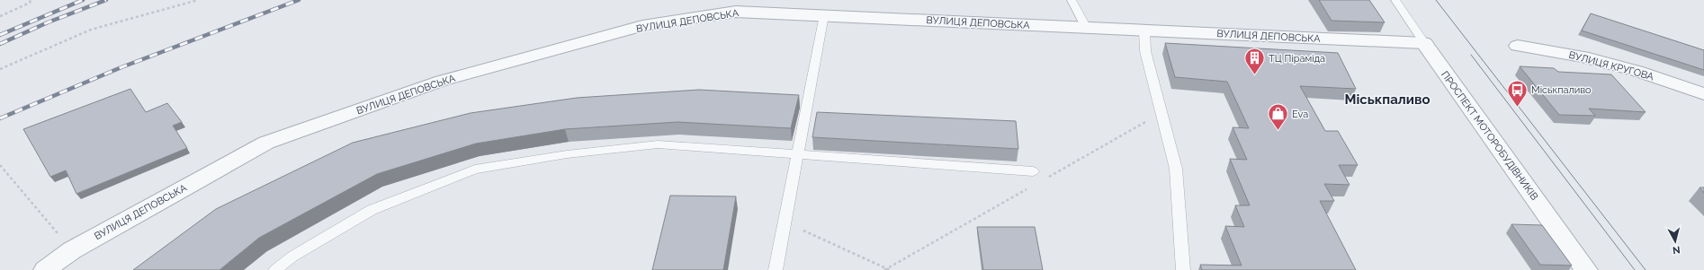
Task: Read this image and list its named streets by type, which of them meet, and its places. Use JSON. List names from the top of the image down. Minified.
{"streets":{"street":["ВУЛИЦЯ ДЕПОВСЬКА","ВУЛИЦЯ КРУГОВА","ПРОСПЕКТ МОТОРОБУДІВНИКІВ"]},"crossings":[["ВУЛИЦЯ ДЕПОВСЬКА","ПРОСПЕКТ МОТОРОБУДІВНИКІВ"]],"districts":["Міськпаливо"],"places":{"building":["ТЦ Піраміда"],"bus stop":["Міськпаливо"],"shop":["Eva"]},"north":"bottom"}
